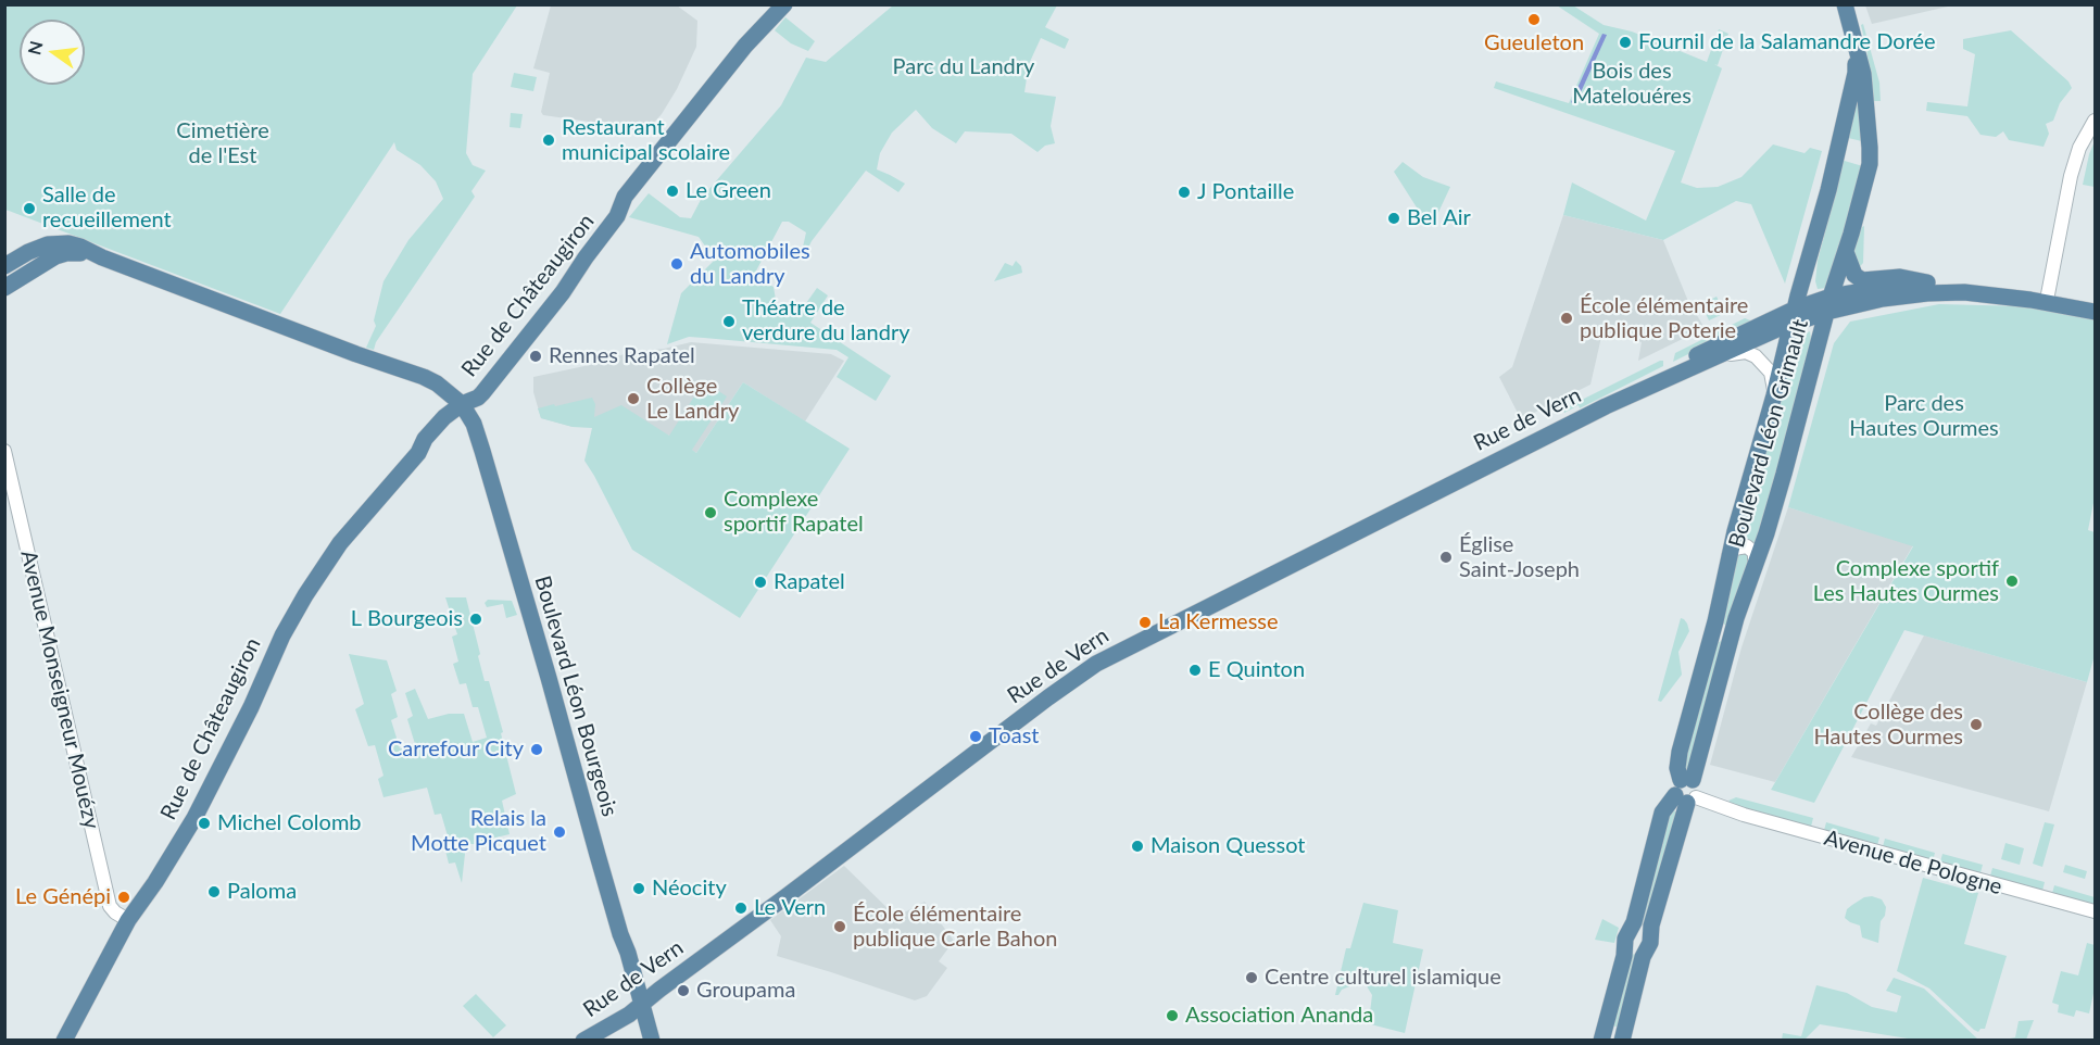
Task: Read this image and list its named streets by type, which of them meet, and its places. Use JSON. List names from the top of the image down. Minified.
{"streets":{"main road":["Rue de Châteaugiron","Rue de Vern","Boulevard Léon Grimault","Boulevard Léon Bourgeois"],"street":["Avenue Monseigneur Mouézy","Avenue de Pologne"]},"crossings":[["Rue de Châteaugiron","Avenue Monseigneur Mouézy"],["Rue de Châteaugiron","Boulevard Léon Bourgeois"],["Rue de Vern","Boulevard Léon Grimault"],["Rue de Vern","Boulevard Léon Bourgeois"],["Boulevard Léon Grimault","Avenue de Pologne"]],"parks":["Parc du Landry","Bois des Matelouéres","Cimetière de l'Est","Parc des Hautes Ourmes"],"places":["Gueuleton","Fournil de la Salamandre Dorée","Restaurant municipal scolaire","Le Green","J Pontaille","Salle de recueillement","Bel Air","Automobiles du Landry","École élémentaire publique Poterie","Théatre de verdure du landry","Rennes Rapatel","Collège Le Landry","Complexe sportif Rapatel","Église Saint-Joseph","Complexe sportif Les Hautes Ourmes","Rapatel","L Bourgeois","La Kermesse","E Quinton","Collège des Hautes Ourmes","Toast","Carrefour City","Michel Colomb","Relais la Motte Picquet","Maison Quessot","Néocity","Paloma","Le Génépi","Le Vern","École élémentaire publique Carle Bahon","Centre culturel islamique","Groupama","Association Ananda"],"north":"left"}
